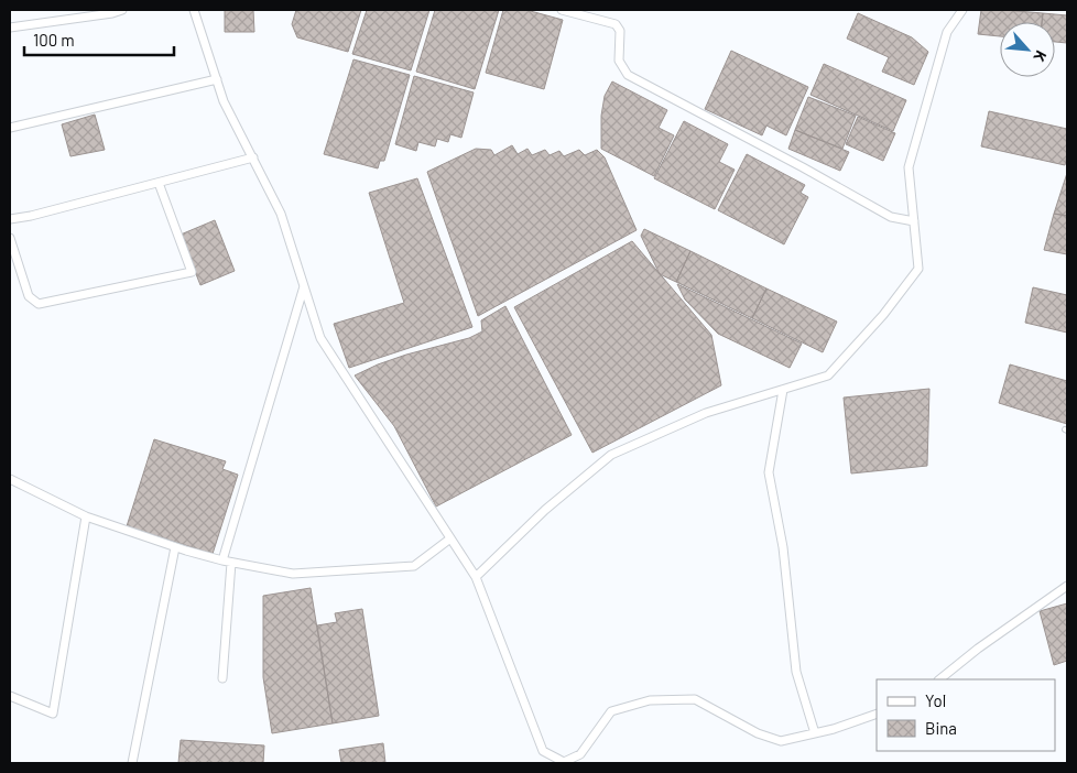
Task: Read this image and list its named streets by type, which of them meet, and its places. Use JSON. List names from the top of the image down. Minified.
{"legend":["Yol","Bina"],"scale_bar":"100 m","north":"bottom right"}
